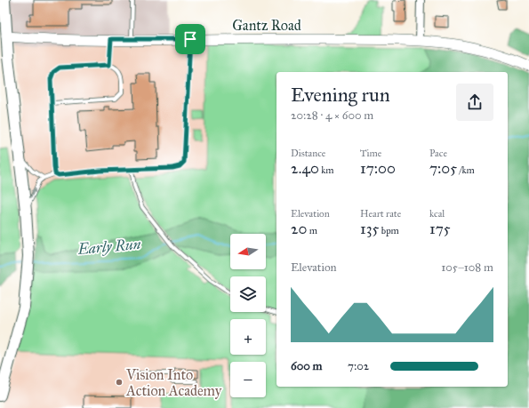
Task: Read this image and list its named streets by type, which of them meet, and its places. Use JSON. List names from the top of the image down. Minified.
{"streets":{"main road":["Gantz Road"]},"water":["Early Run"],"places":["Vision Into Action Academy"],"north":"left","page":{"heading":["Evening run","20:28 · 4 × 600 m"],"stats":[["Distance","2.40 km"],["Time","17:00"],["Pace","7:05 /km"],["Elevation","20 m"],["Heart rate","135 bpm"],["kcal","175"]],"map_buttons":["+","−"],"chart":["Elevation","105–108 m"],"list":[{"name":"600 m","note":"7:02"}]}}
